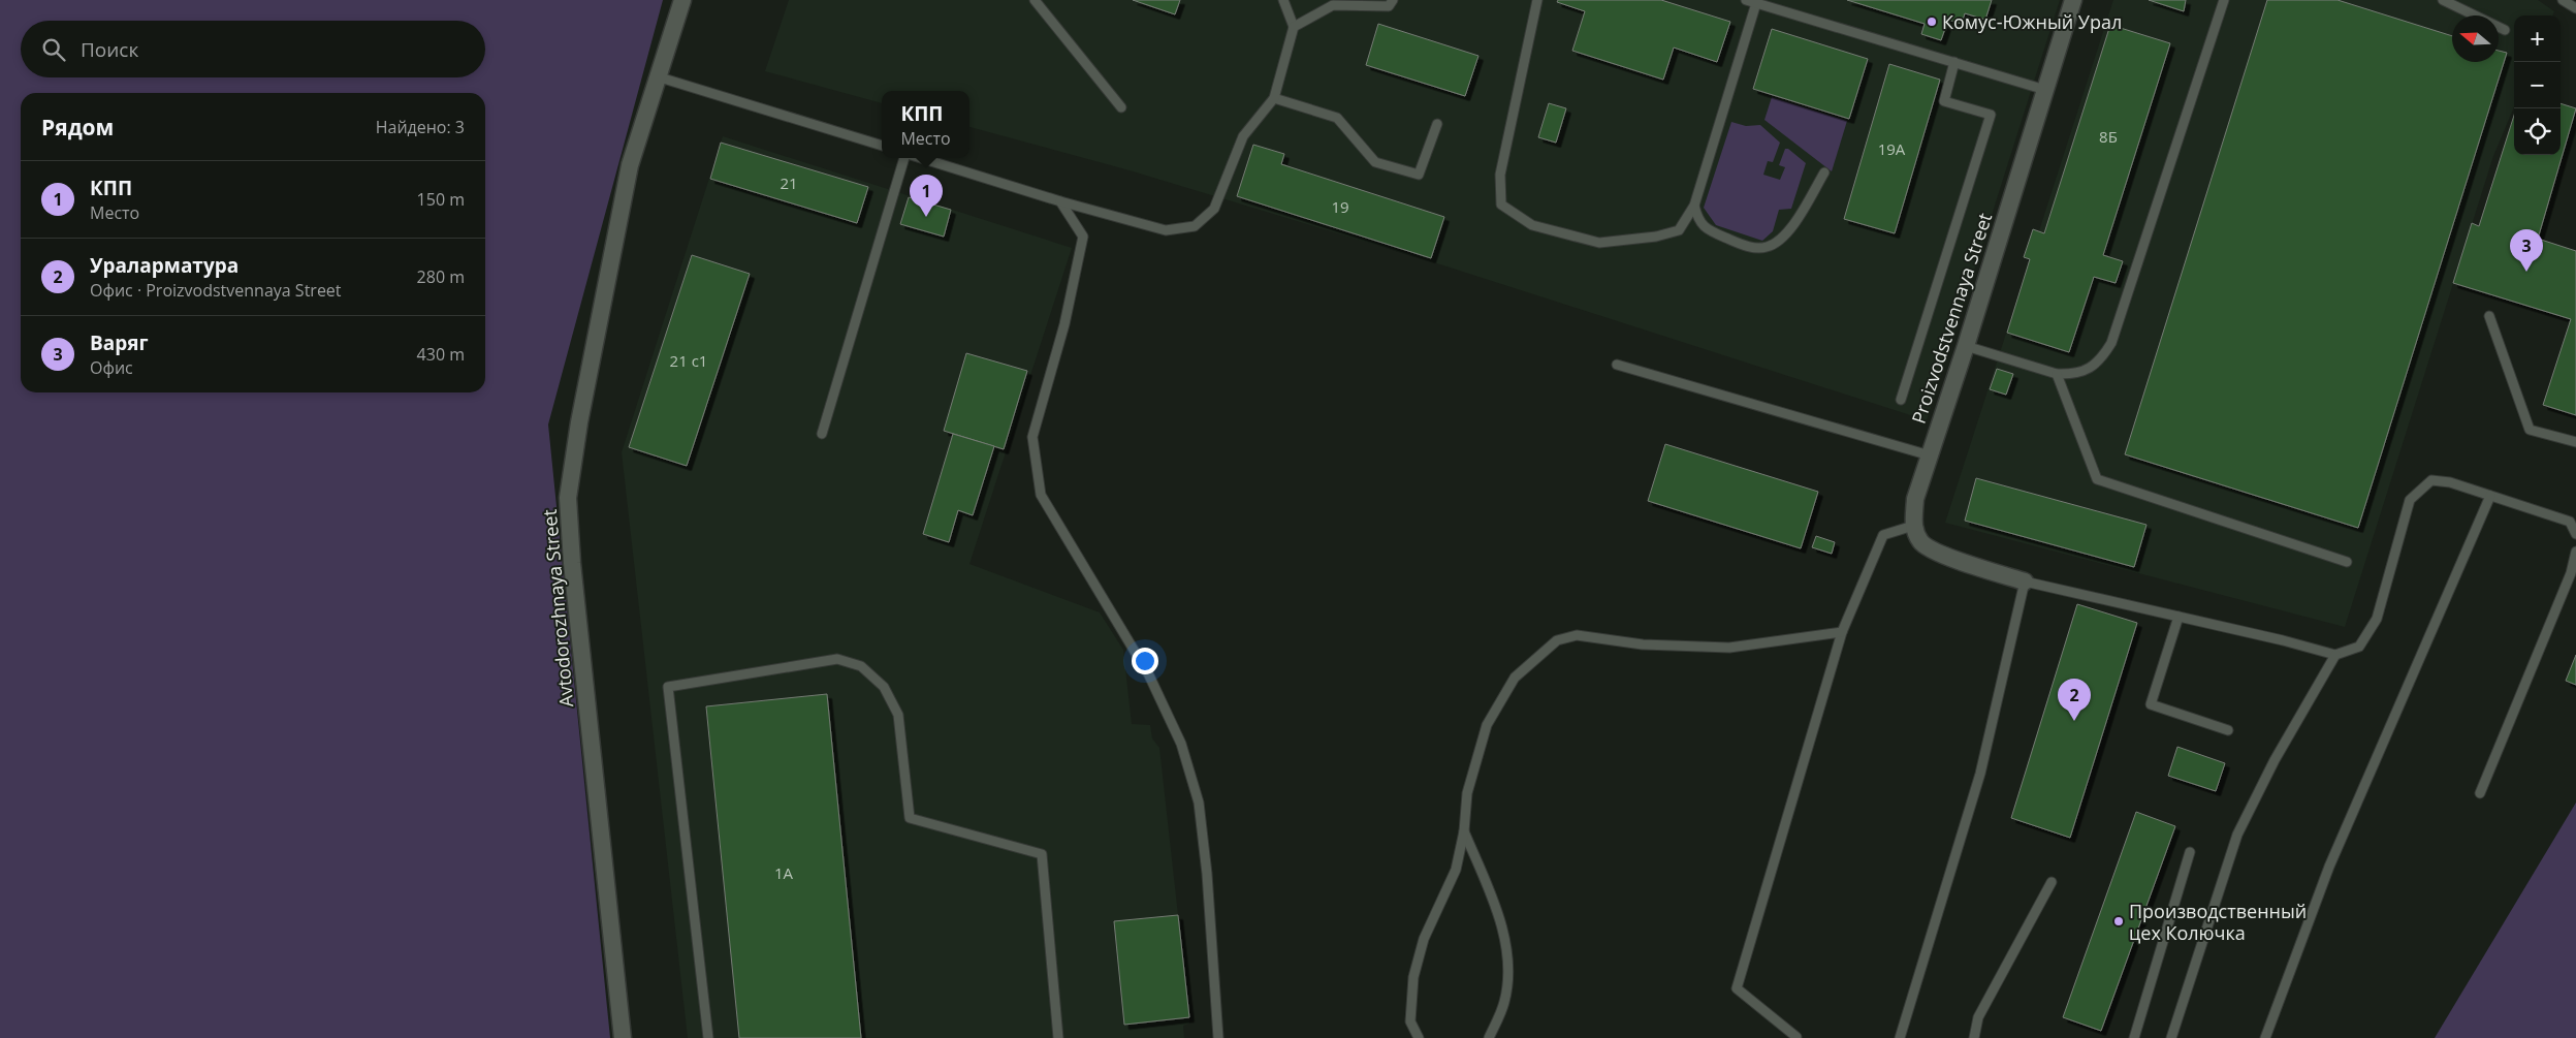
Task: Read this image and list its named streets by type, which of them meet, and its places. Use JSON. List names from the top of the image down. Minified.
{"streets":{"street":["Proizvodstvennaya Street","Avtodorozhnaya Street"]},"places":["Комус-Южный Урал","Производственный цех Колючка"],"house_numbers":["8Б","19А","21","19","21 с1","1А"],"north":"left","page":{"map_buttons":["+","−"],"search":"Поиск","popup":["КПП","Место"],"heading":["Рядом","Найдено: 3"],"list":[{"mark":"1","name":"КПП","note":"Место","value":"150 m"},{"mark":"2","name":"Ураларматура","note":"Офис · Proizvodstvennaya Street","value":"280 m"},{"mark":"3","name":"Варяг","note":"Офис","value":"430 m"}],"pins":["1","3","2"]}}
